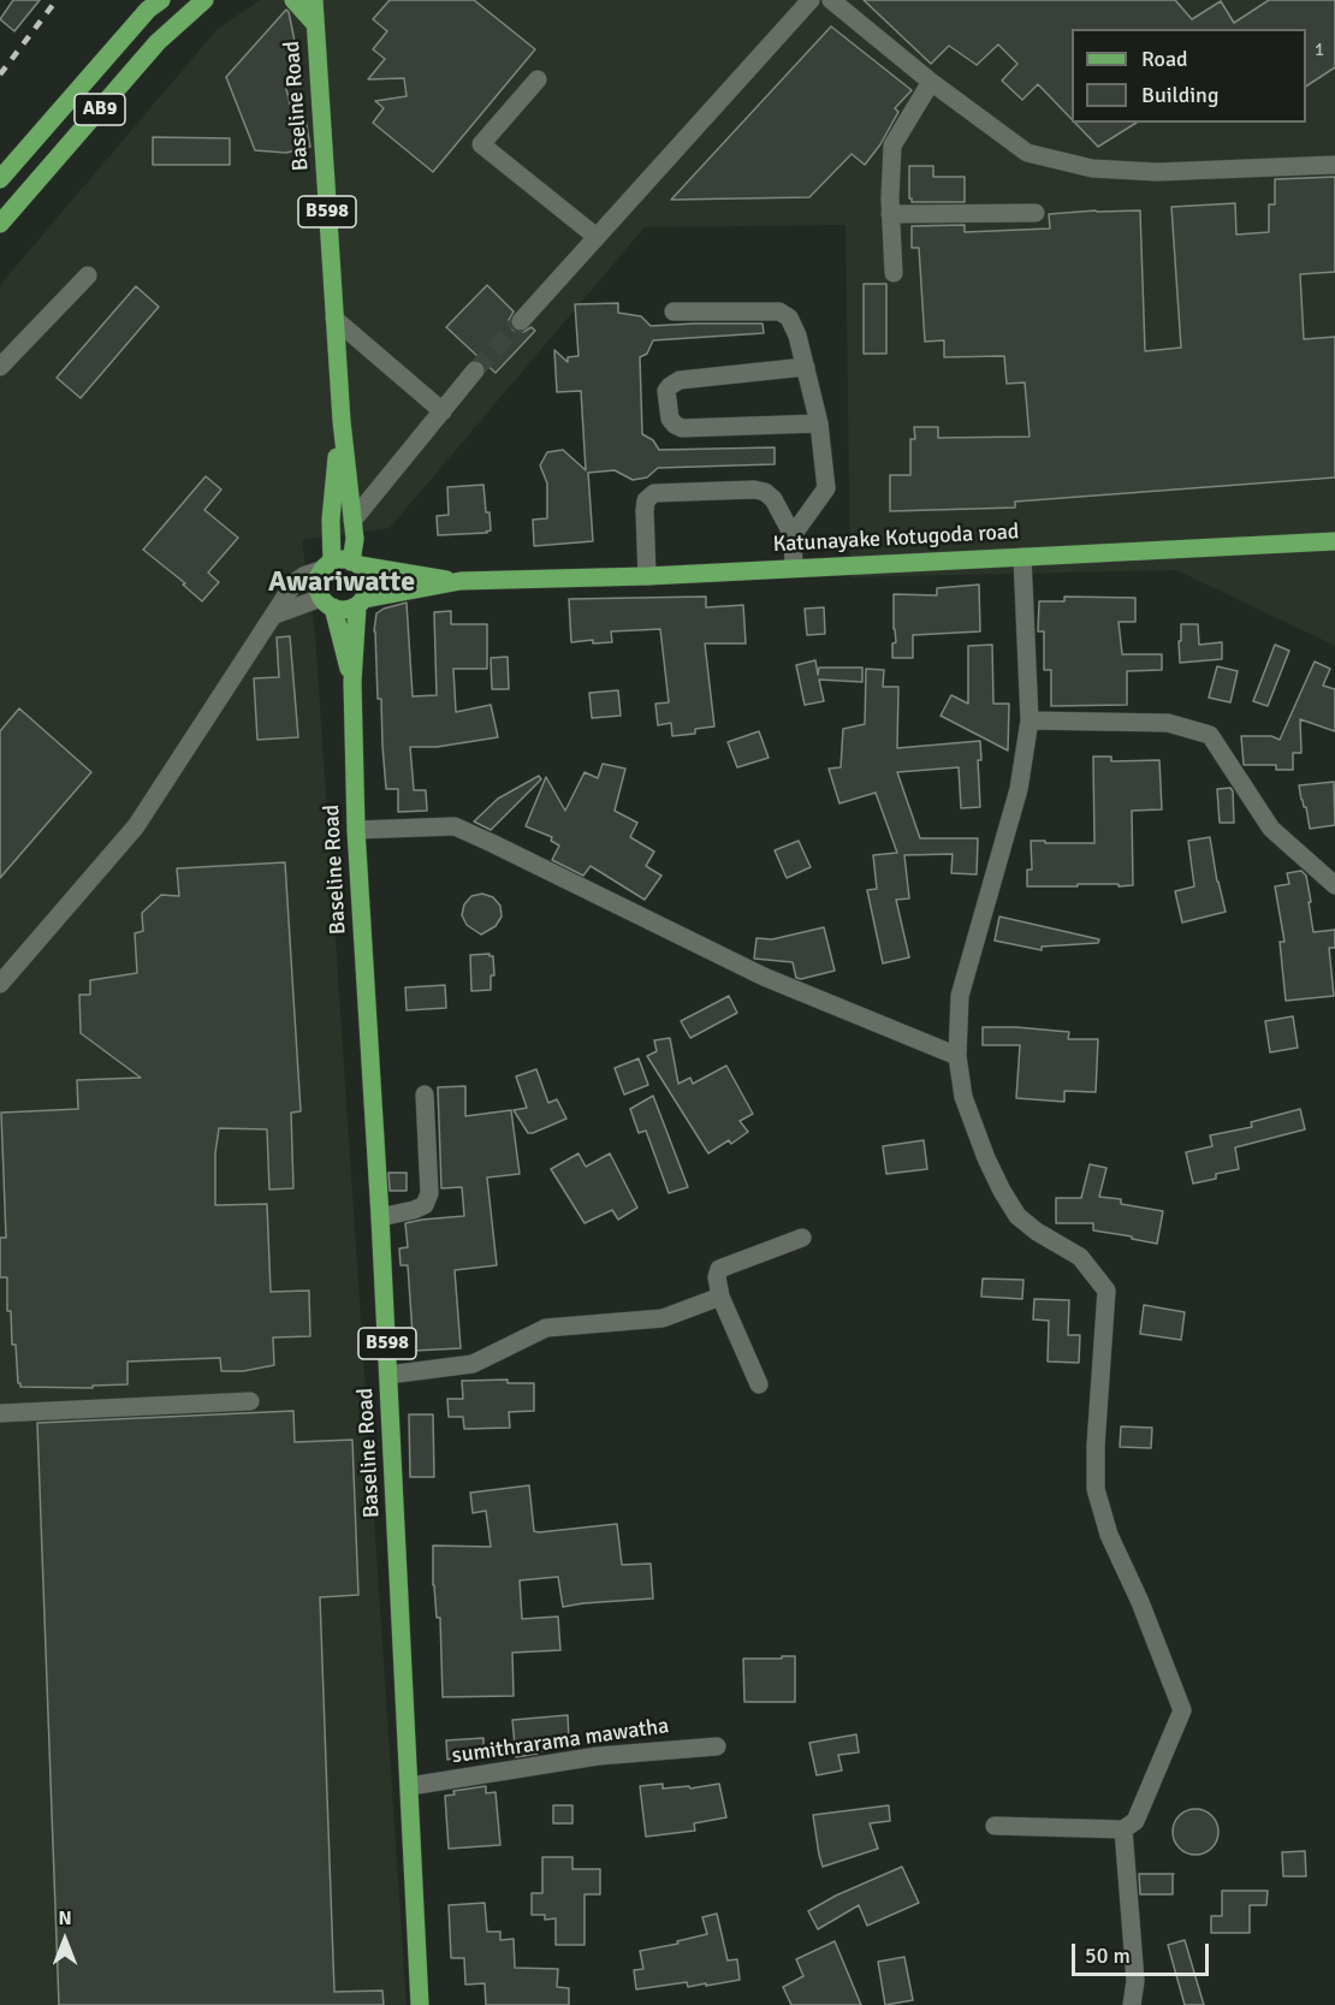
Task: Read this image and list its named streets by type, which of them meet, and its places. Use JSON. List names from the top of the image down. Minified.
{"streets":{"main road":["Baseline Road","AB9","B598","Katunayake Kotugoda road"],"street":["sumithrarama mawatha"]},"crossings":[["Baseline Road","Katunayake Kotugoda road"],["Baseline Road","sumithrarama mawatha"]],"districts":["Awariwatte"],"house_numbers":["1"],"legend":["Road","Building"],"scale_bar":"50 m","north":"top"}
